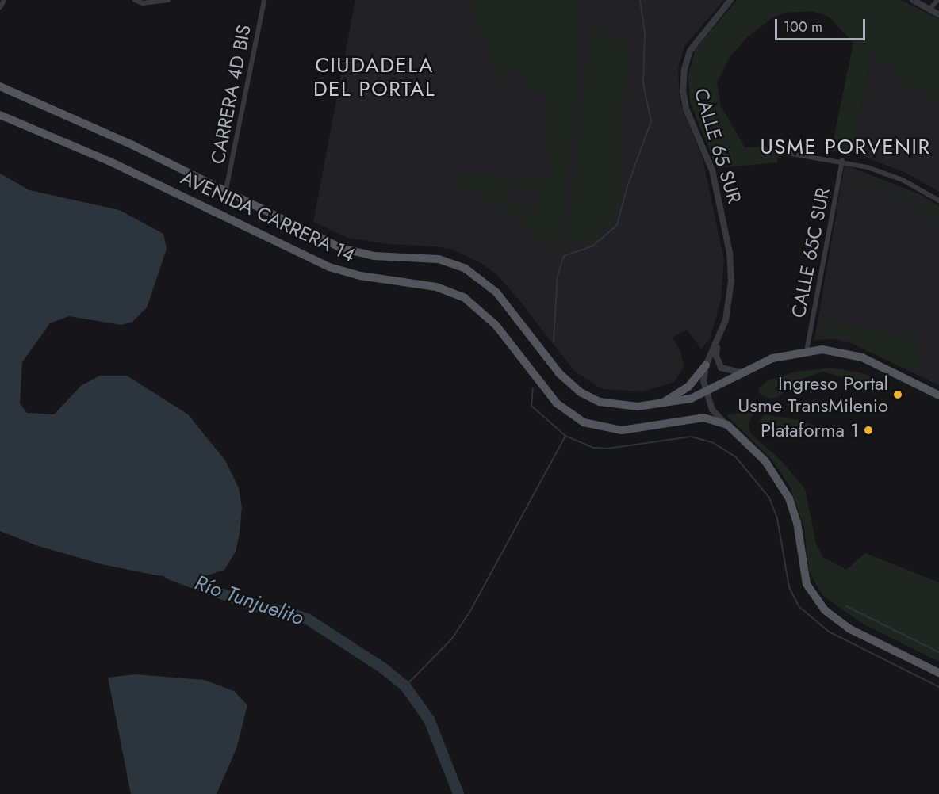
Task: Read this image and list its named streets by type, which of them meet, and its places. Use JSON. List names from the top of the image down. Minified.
{"streets":{"main road":["AVENIDA CARRERA 14"],"street":["CARRERA 4D BIS","CALLE 65 SUR","CALLE 65C SUR"]},"crossings":[["CARRERA 4D BIS","AVENIDA CARRERA 14"],["CALLE 65 SUR","AVENIDA CARRERA 14"],["AVENIDA CARRERA 14","CALLE 65C SUR"]],"districts":["CIUDADELA DEL PORTAL","USME PORVENIR"],"water":["Río Tunjuelito"],"places":["Ingreso Portal Usme TransMilenio","Plataforma 1"],"scale_bar":"100 m"}
